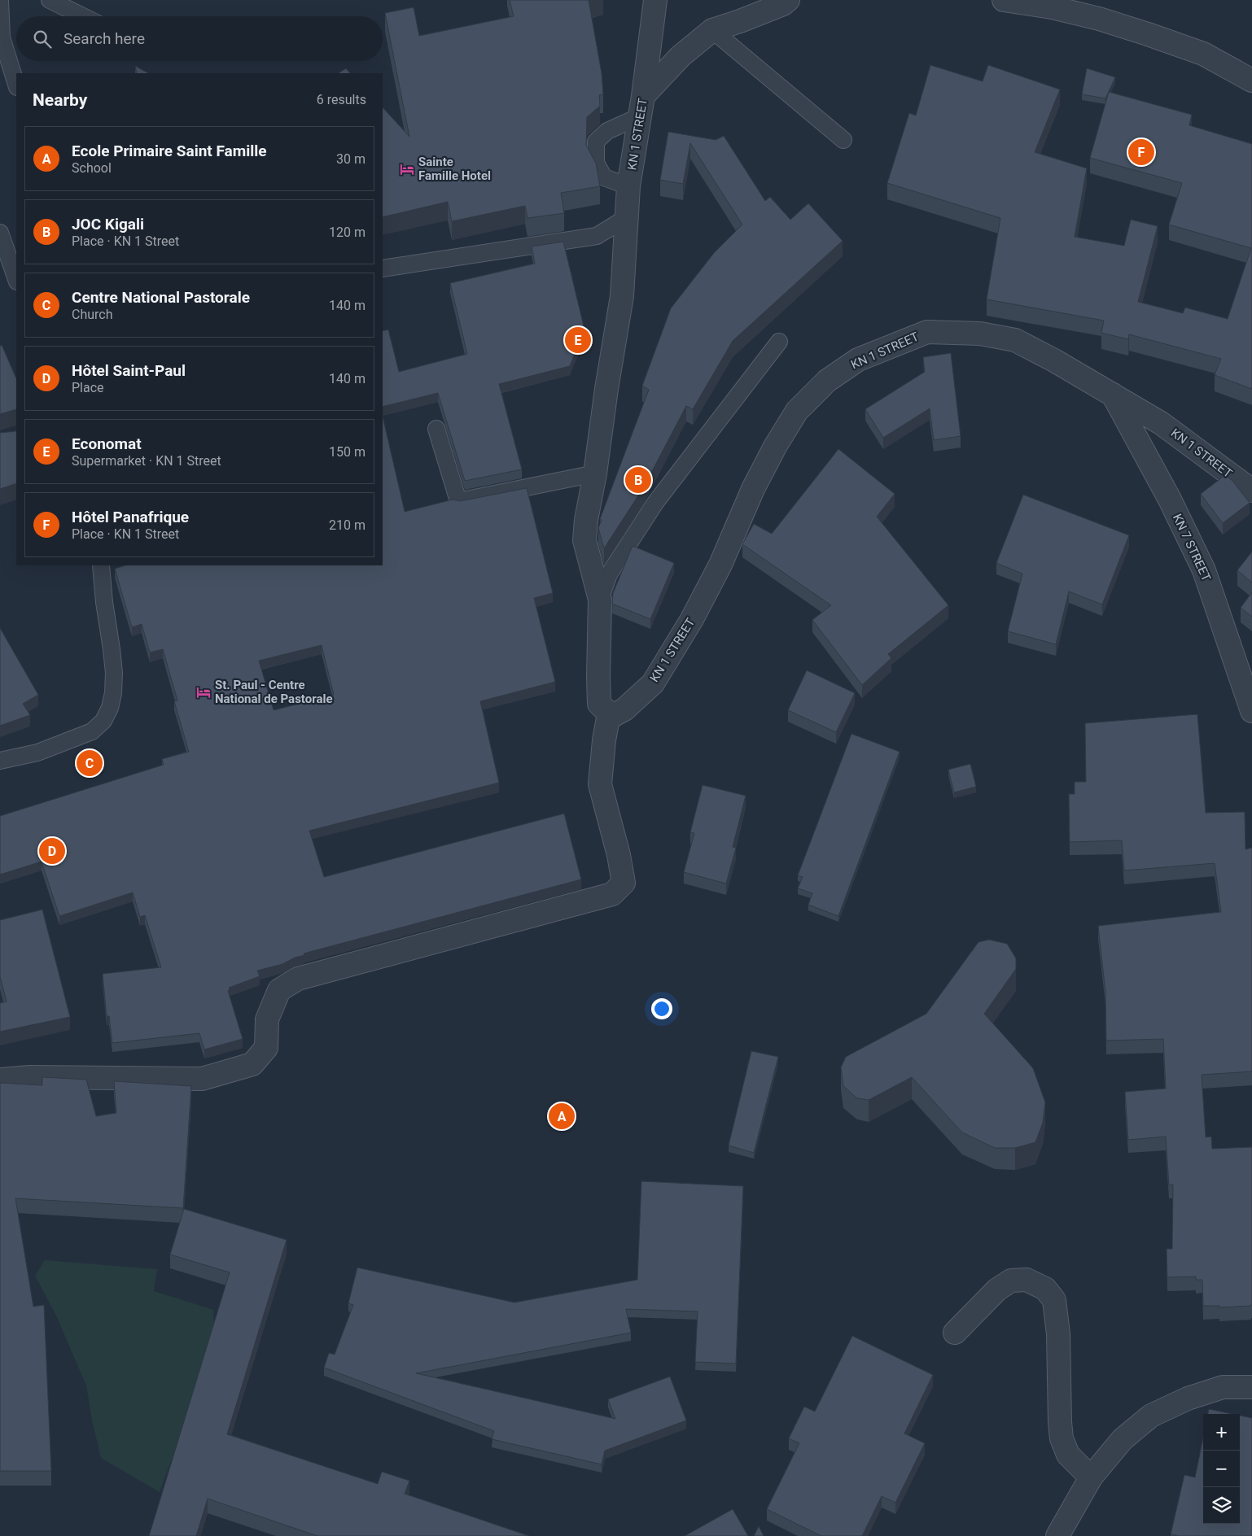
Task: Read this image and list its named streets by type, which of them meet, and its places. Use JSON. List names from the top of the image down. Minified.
{"streets":{"street":["KN 1 STREET","KN 7 STREET"]},"crossings":[["KN 1 STREET","KN 7 STREET"]],"places":{"hotel":["Sainte Famille Hotel","St. Paul - Centre National de Pastorale"]},"page":{"search":"Search here","heading":["Nearby","6 results"],"list":[{"mark":"A","name":"Ecole Primaire Saint Famille","note":"School","value":"30 m"},{"mark":"B","name":"JOC Kigali","note":"Place · KN 1 Street","value":"120 m"},{"mark":"C","name":"Centre National Pastorale","note":"Church","value":"140 m"},{"mark":"D","name":"Hôtel Saint-Paul","note":"Place","value":"140 m"},{"mark":"E","name":"Economat","note":"Supermarket · KN 1 Street","value":"150 m"},{"mark":"F","name":"Hôtel Panafrique","note":"Place · KN 1 Street","value":"210 m"}],"pins":["F","E","B","C","D","A"],"map_buttons":["+","−"]}}
